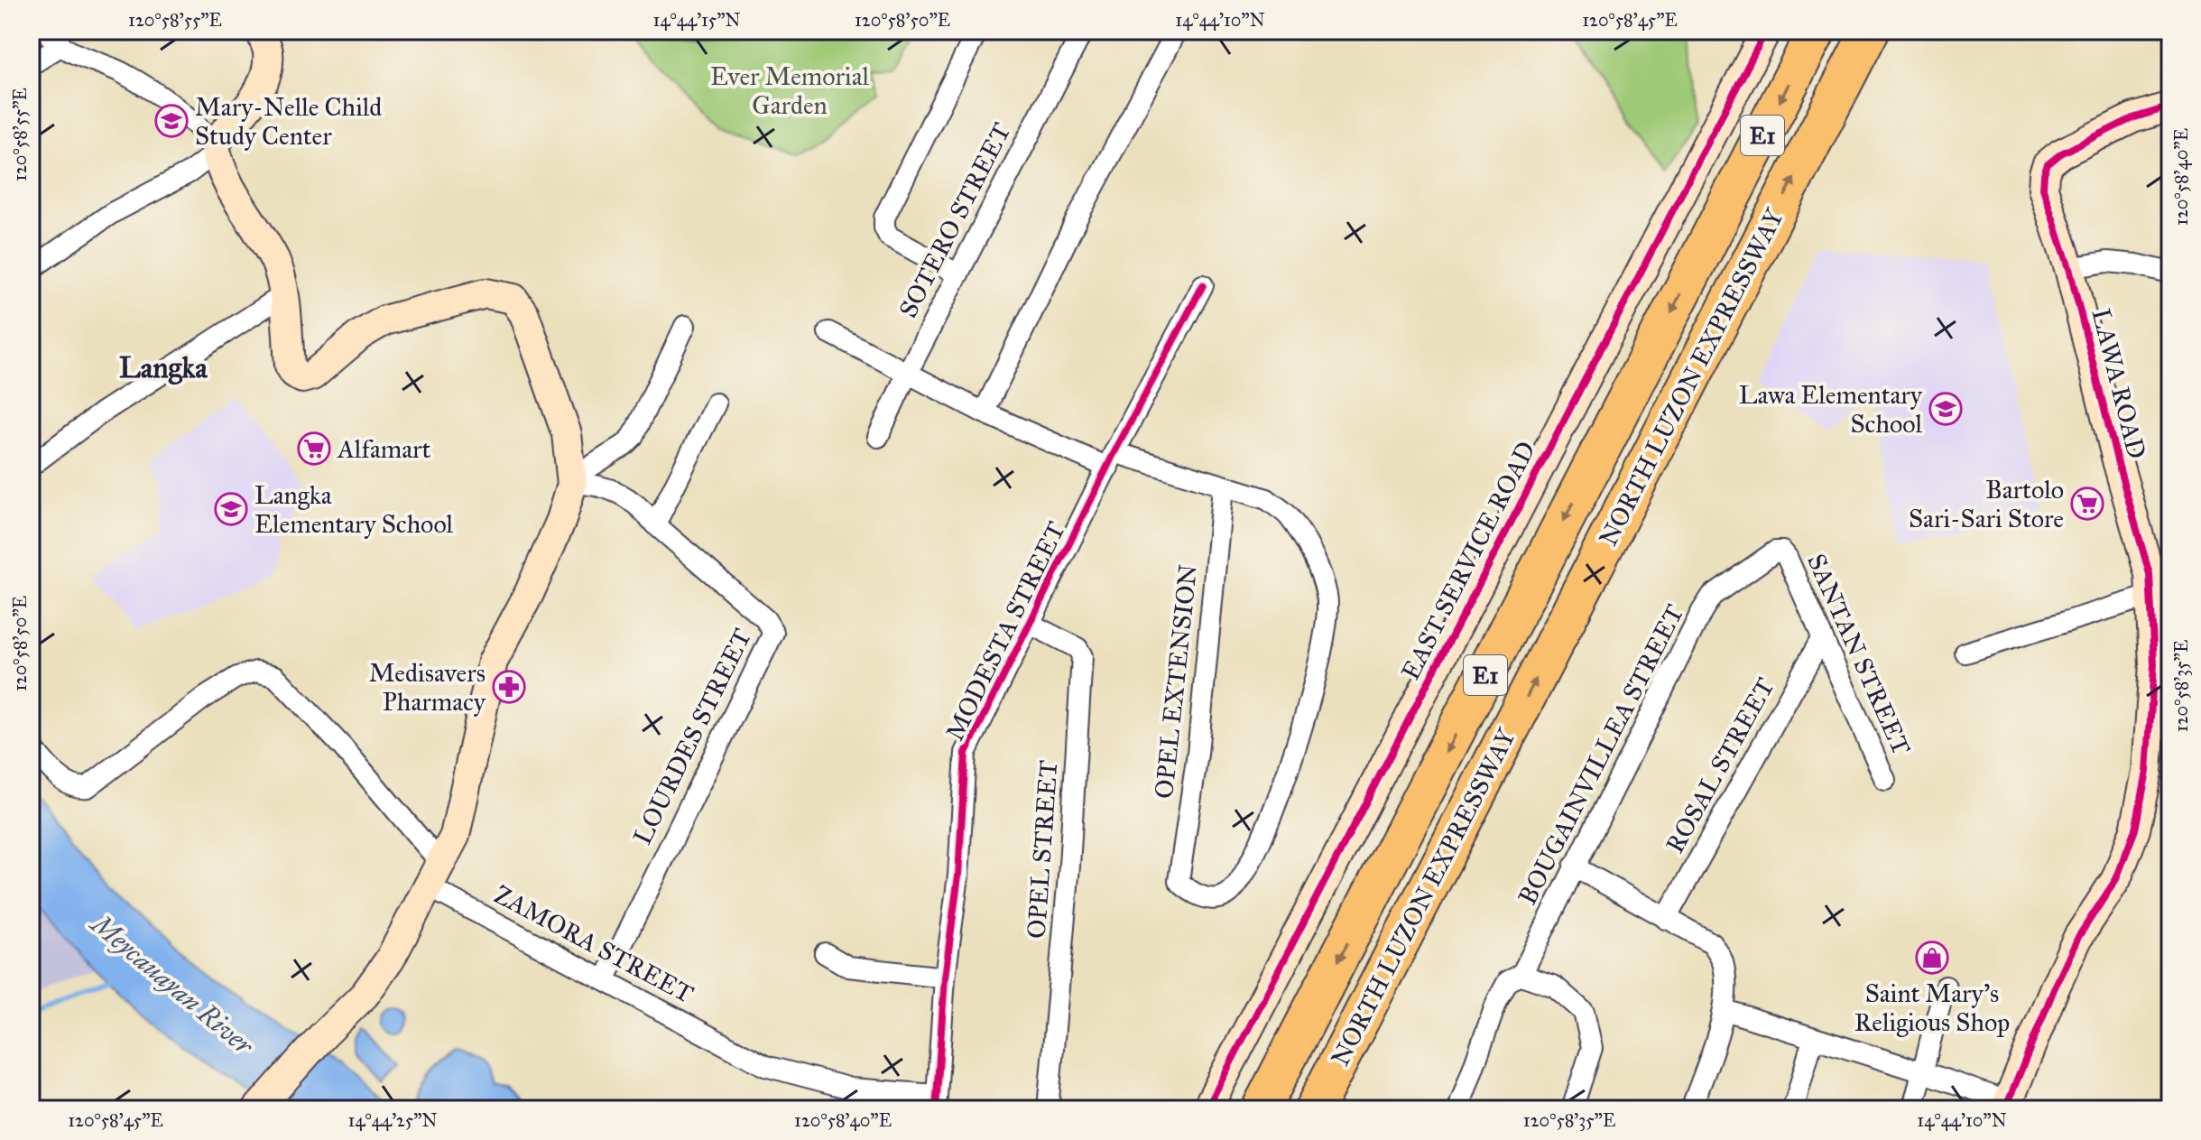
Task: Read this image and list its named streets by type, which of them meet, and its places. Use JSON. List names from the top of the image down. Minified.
{"streets":{"highway":["E1","NORTH LUZON EXPRESSWAY"],"street":["SOTERO STREET","LAWA ROAD","EAST SERVICE ROAD","MODESTA STREET","SANTAN STREET","OPEL EXTENSION","LOURDES STREET","BOUGAINVILLEA STREET","ROSAL STREET","OPEL STREET","ZAMORA STREET"]},"crossings":[["MODESTA STREET","OPEL STREET"],["MODESTA STREET","ZAMORA STREET"],["SANTAN STREET","BOUGAINVILLEA STREET"],["SANTAN STREET","ROSAL STREET"],["LOURDES STREET","ZAMORA STREET"]],"districts":["Langka"],"water":["Meycauayan River"],"parks":["Ever Memorial Garden"],"places":{"school or university":["Mary-Nelle Child Study Center","Lawa Elementary School","Langka Elementary School"],"supermarket":["Alfamart","Bartolo Sari-Sari Store"],"pharmacy":["Medisavers Pharmacy"],"shop":["Saint Mary's Religious Shop"]},"coordinates":["120°58'55\"E","14°44'15\"N","120°58'50\"E","14°44'10\"N","120°58'45\"E","120°58'40\"E","120°58'35\"E","14°44'25\"N"]}
